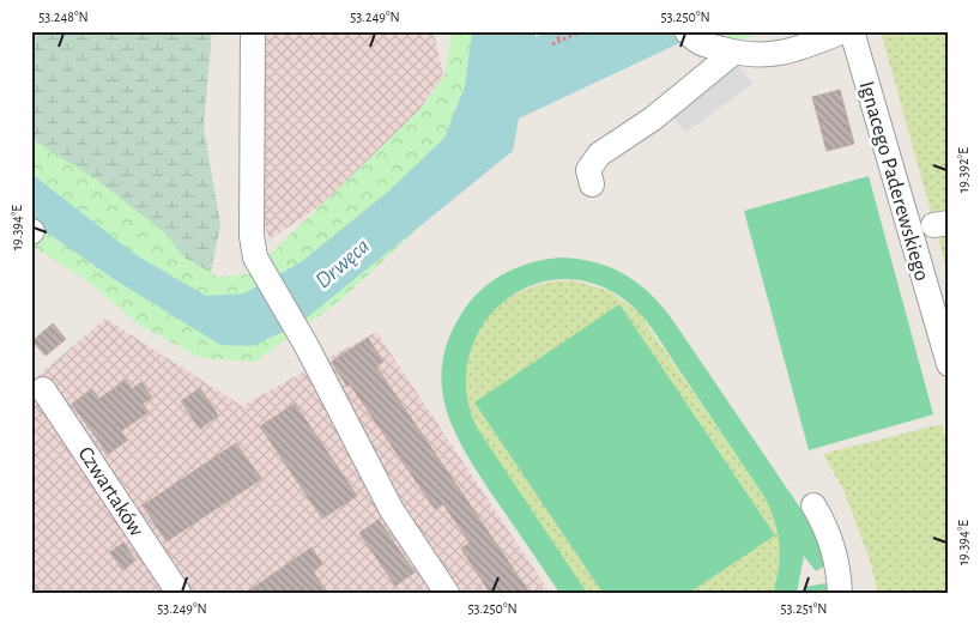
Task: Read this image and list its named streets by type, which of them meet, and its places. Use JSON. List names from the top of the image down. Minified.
{"streets":{"street":["Ignacego Paderewskiego","Czwartaków"]},"water":["Drwęca"],"coordinates":["53.248°N","53.249°N","53.250°N","19.392°E","19.394°E","53.251°N"]}
